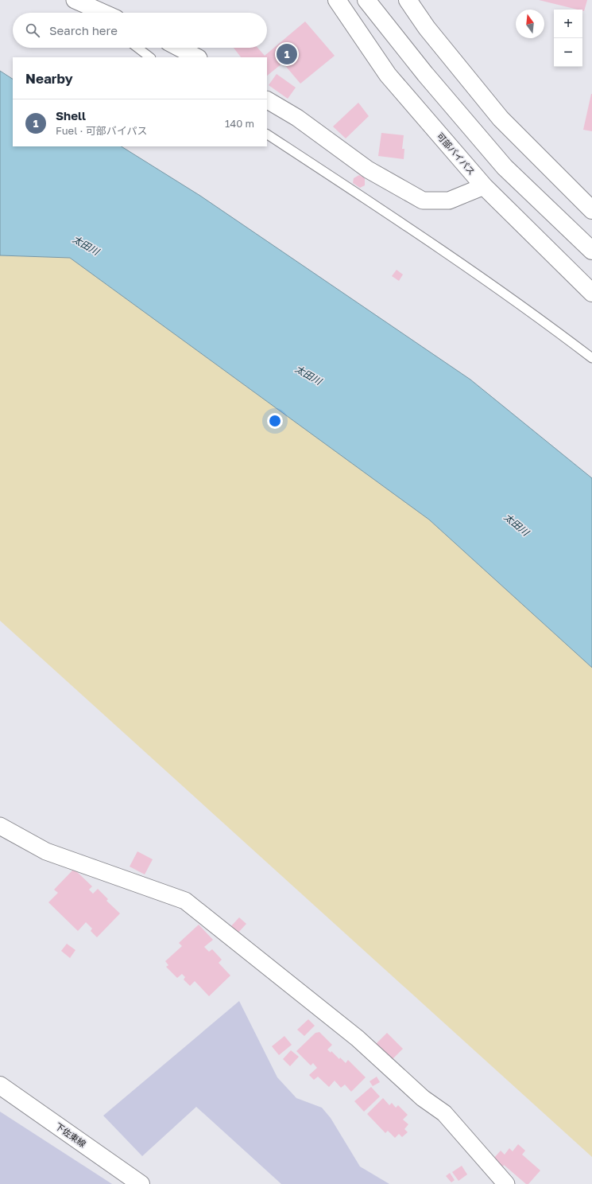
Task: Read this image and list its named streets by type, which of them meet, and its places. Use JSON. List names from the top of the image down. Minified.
{"streets":{"main road":["可部バイパス","下佐東線"]},"water":["太田川"],"north":"top","page":{"map_buttons":["+","−"],"search":"Search here","pins":"1","heading":"Nearby","list":[{"mark":"1","name":"Shell","note":"Fuel · 可部バイパス","value":"140 m"}]}}
